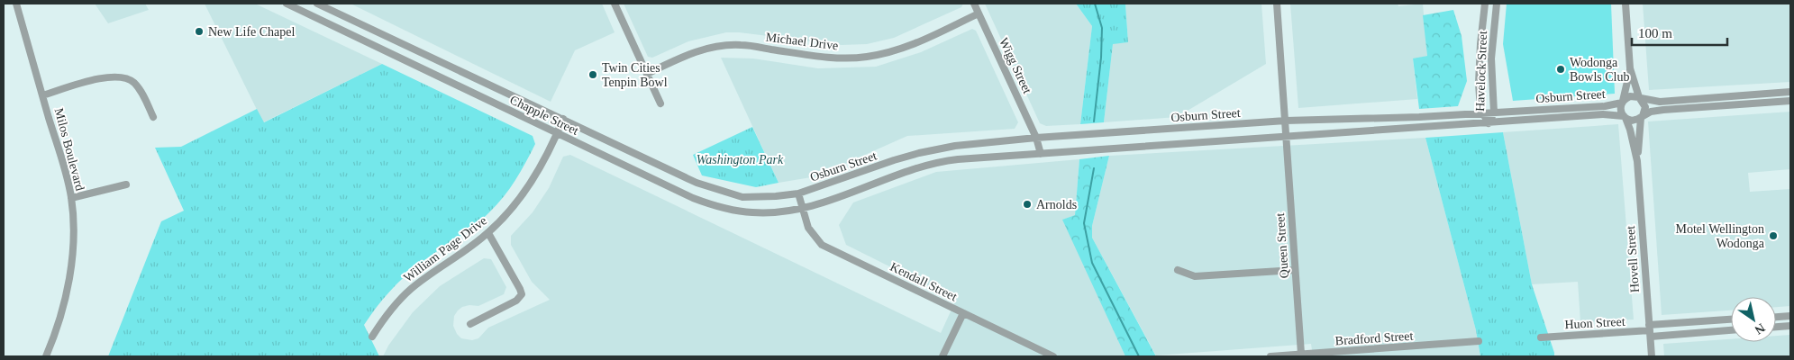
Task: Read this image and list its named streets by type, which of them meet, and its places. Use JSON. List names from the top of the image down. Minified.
{"streets":{"street":["Michael Drive","Wigg Street","Havelock Street","Osburn Street","Chapple Street","Milos Boulevard","Queen Street","William Page Drive","Hovell Street","Kendall Street","Huon Street","Bradford Street"]},"crossings":[["Michael Drive","Wigg Street"],["Wigg Street","Osburn Street"],["Havelock Street","Osburn Street"],["Osburn Street","Chapple Street"],["Osburn Street","Queen Street"],["Osburn Street","Hovell Street"],["Osburn Street","Kendall Street"],["Chapple Street","William Page Drive"],["Chapple Street","Kendall Street"],["Queen Street","Bradford Street"],["Hovell Street","Huon Street"]],"parks":["Washington Park"],"places":["New Life Chapel","Wodonga Bowls Club","Twin Cities Tenpin Bowl","Arnolds","Motel Wellington Wodonga"],"scale_bar":"100 m","north":"bottom right"}
